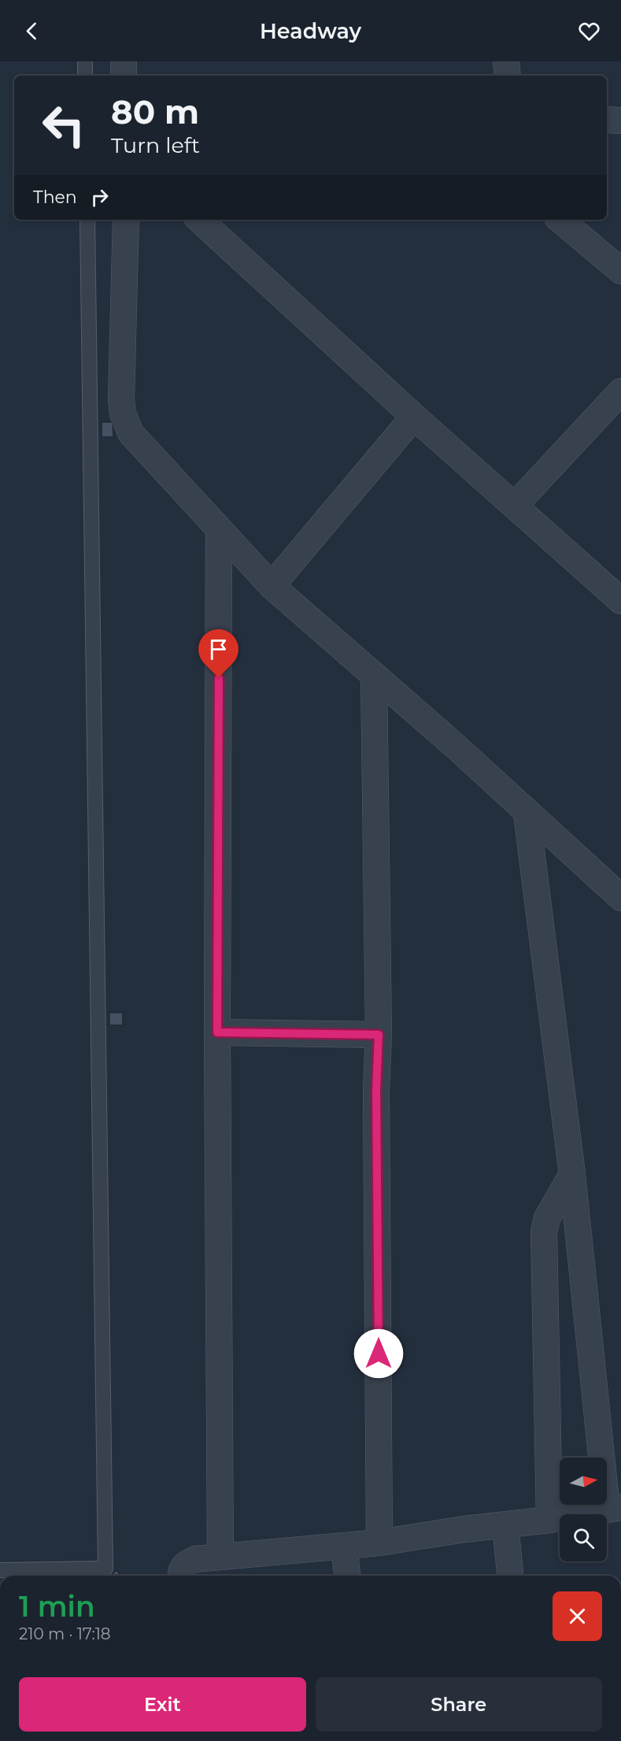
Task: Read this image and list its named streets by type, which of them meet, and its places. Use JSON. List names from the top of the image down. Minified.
{"north":"right","page":{"header":"Headway","turn":["80 m","Turn left"],"then":"Then","heading":["1 min","210 m · 17:18"],"buttons":["Exit","Share"]}}
